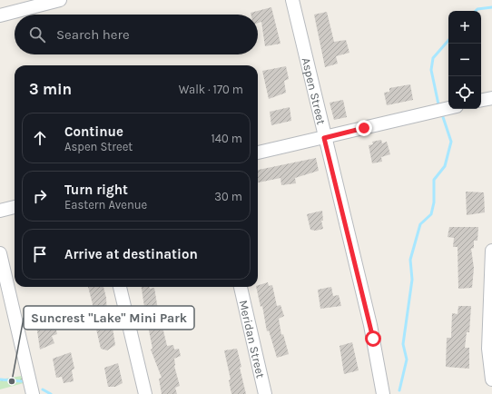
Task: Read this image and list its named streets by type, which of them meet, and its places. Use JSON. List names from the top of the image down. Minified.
{"streets":{"street":["Aspen Street","Meridan Street"]},"places":["Suncrest \"Lake\" Mini Park"],"page":{"map_buttons":["+","−"],"search":"Search here","heading":["3 min","Walk · 170 m"],"list":[["Continue","Aspen Street","140 m"],["Turn right","Eastern Avenue","30 m"],"Arrive at destination"]}}
